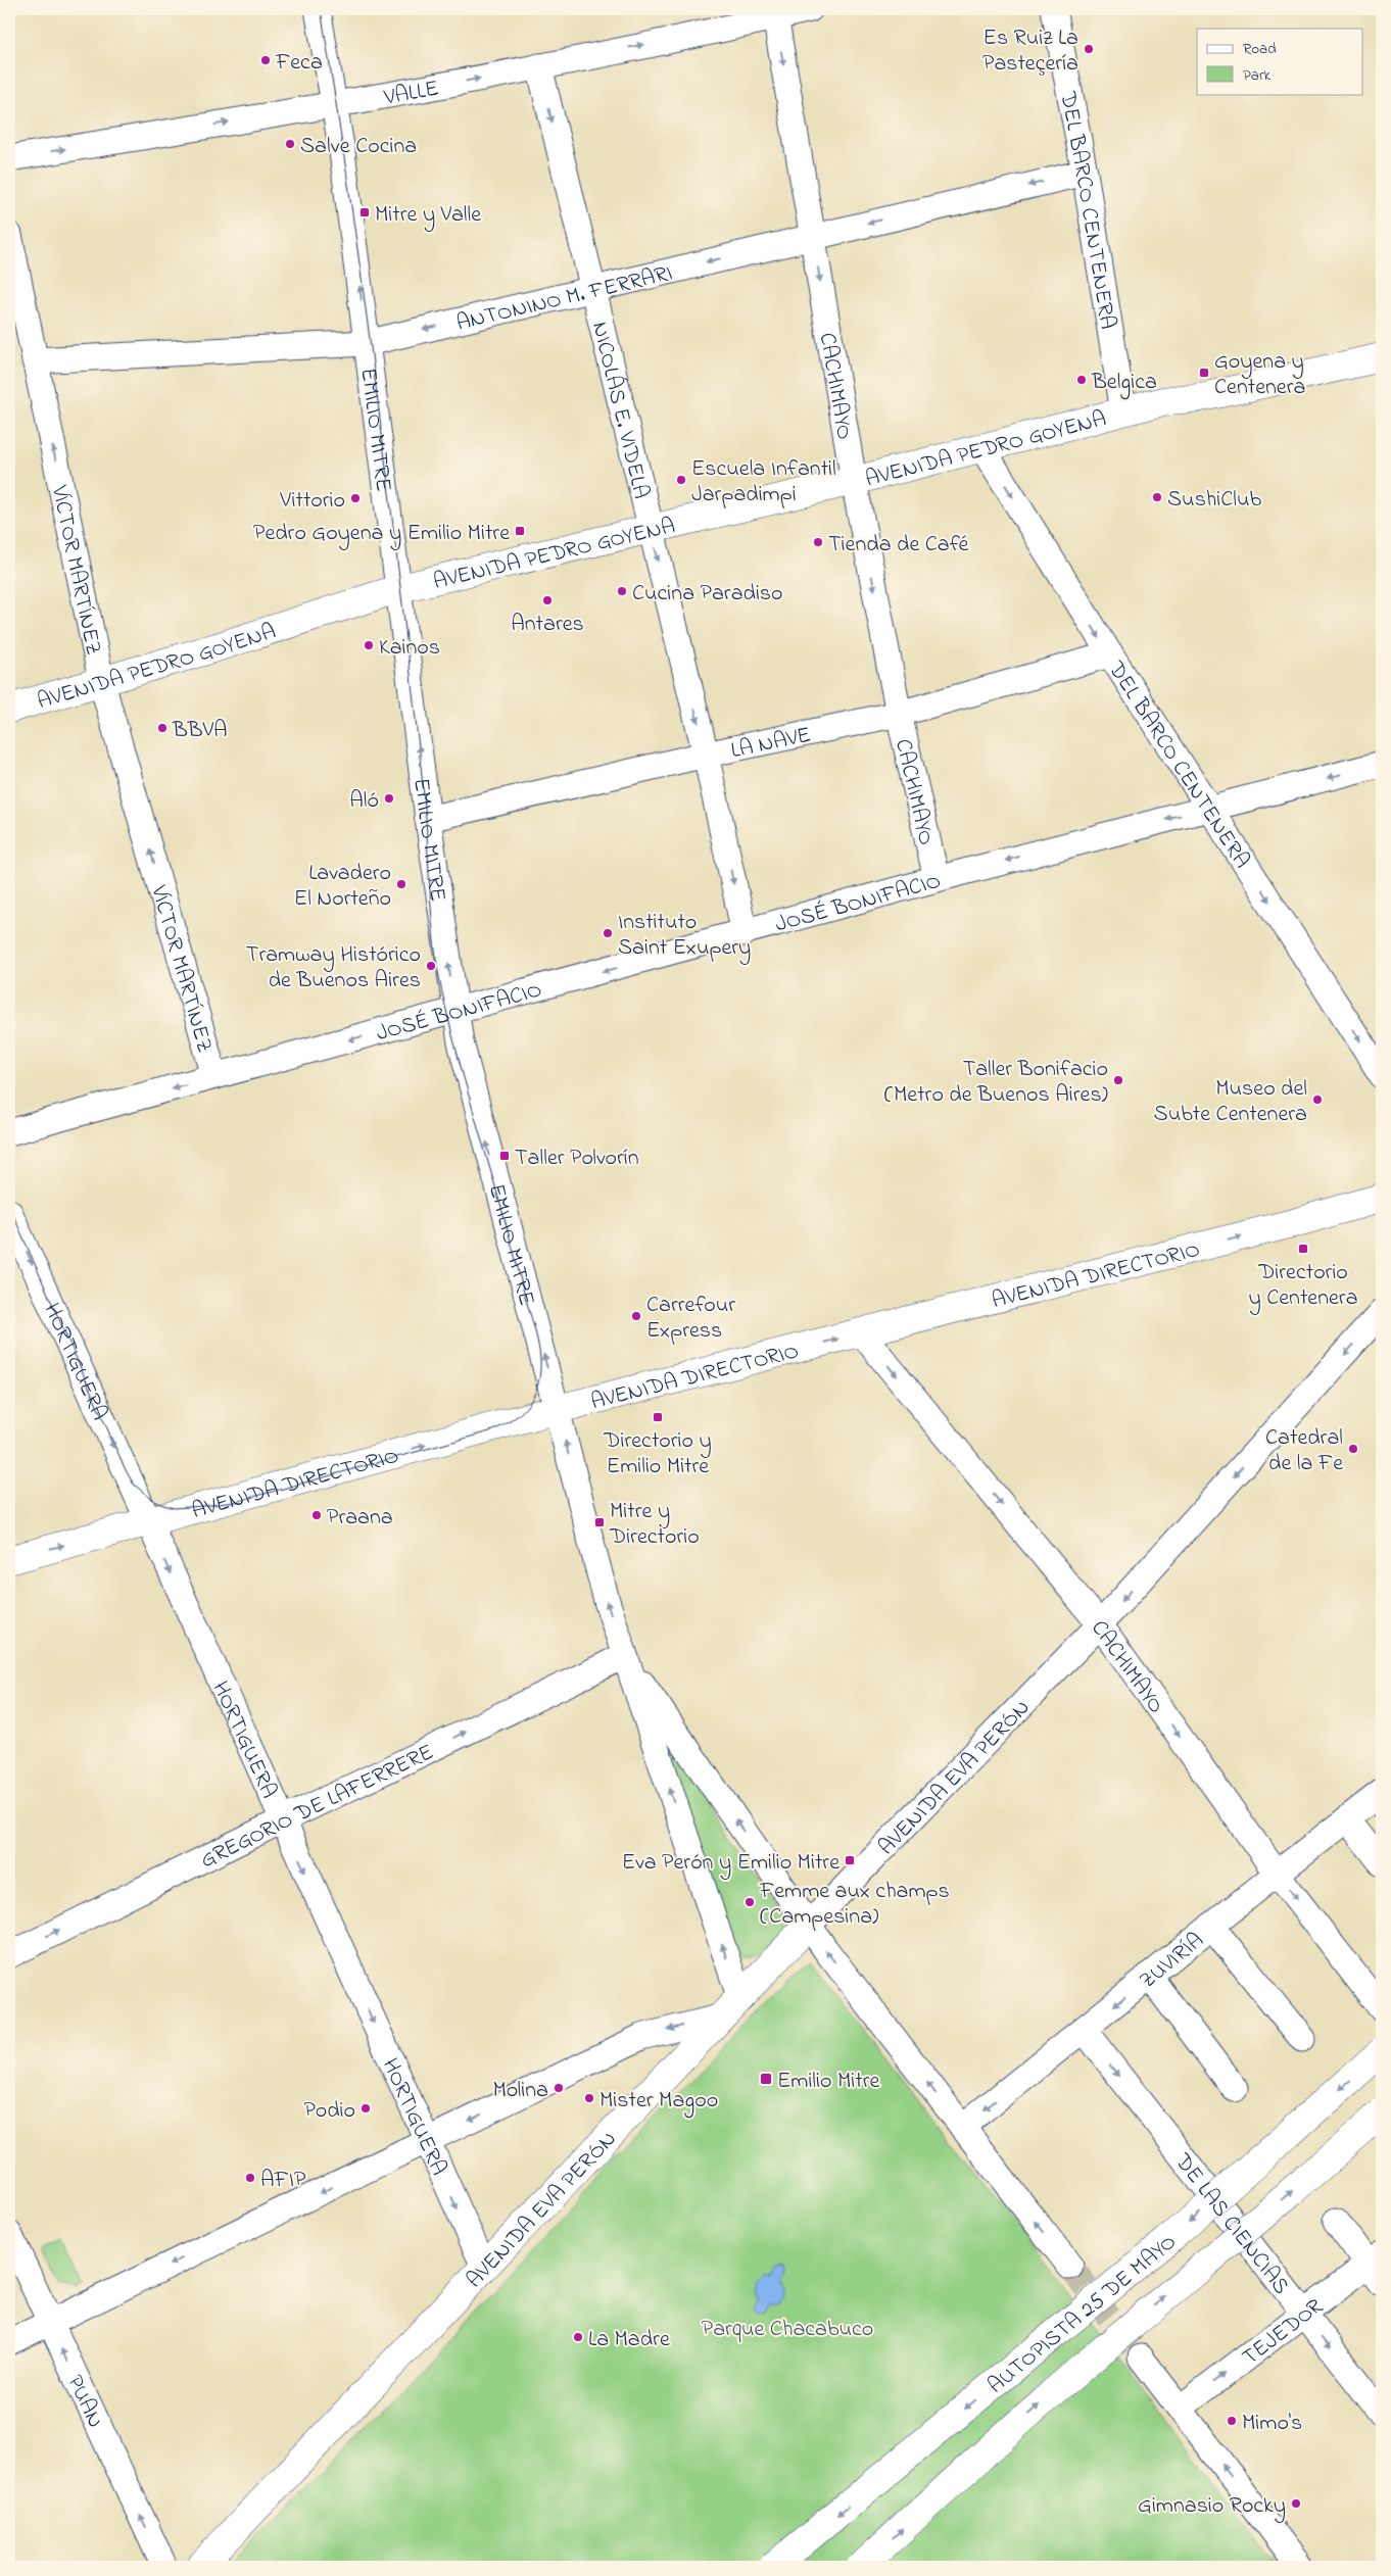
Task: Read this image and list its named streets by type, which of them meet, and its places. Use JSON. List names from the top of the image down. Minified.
{"streets":{"main road":["AVENIDA PEDRO GOYENA","AVENIDA DIRECTORIO","AVENIDA EVA PERÓN","AUTOPISTA 25 DE MAYO"],"street":["VALLE","DEL BARCO CENTENERA","ANTONINO M. FERRARI","CACHIMAYO","NICOLÁS E. VIDELA","EMILIO MITRE","VÍCTOR MARTÍNEZ","LA NAVE","JOSÉ BONIFACIO","HORTIGUERA","GREGORIO DE LAFERRERE","ZUVIRÍA","DE LAS CIENCIAS","TEJEDOR","PUAN"]},"crossings":[["VALLE","CACHIMAYO"],["VALLE","NICOLÁS E. VIDELA"],["VALLE","EMILIO MITRE"],["DEL BARCO CENTENERA","ANTONINO M. FERRARI"],["DEL BARCO CENTENERA","AVENIDA PEDRO GOYENA"],["DEL BARCO CENTENERA","LA NAVE"],["DEL BARCO CENTENERA","JOSÉ BONIFACIO"],["ANTONINO M. FERRARI","CACHIMAYO"],["ANTONINO M. FERRARI","NICOLÁS E. VIDELA"],["ANTONINO M. FERRARI","EMILIO MITRE"],["ANTONINO M. FERRARI","VÍCTOR MARTÍNEZ"],["CACHIMAYO","AVENIDA PEDRO GOYENA"],["CACHIMAYO","LA NAVE"],["CACHIMAYO","JOSÉ BONIFACIO"],["CACHIMAYO","AVENIDA DIRECTORIO"],["CACHIMAYO","AVENIDA EVA PERÓN"],["CACHIMAYO","ZUVIRÍA"],["NICOLÁS E. VIDELA","AVENIDA PEDRO GOYENA"],["NICOLÁS E. VIDELA","LA NAVE"],["NICOLÁS E. VIDELA","JOSÉ BONIFACIO"],["EMILIO MITRE","AVENIDA PEDRO GOYENA"],["EMILIO MITRE","LA NAVE"],["EMILIO MITRE","JOSÉ BONIFACIO"],["EMILIO MITRE","AVENIDA DIRECTORIO"],["EMILIO MITRE","AVENIDA EVA PERÓN"],["EMILIO MITRE","GREGORIO DE LAFERRERE"],["EMILIO MITRE","ZUVIRÍA"],["AVENIDA PEDRO GOYENA","VÍCTOR MARTÍNEZ"],["VÍCTOR MARTÍNEZ","JOSÉ BONIFACIO"],["AVENIDA DIRECTORIO","HORTIGUERA"],["HORTIGUERA","AVENIDA EVA PERÓN"],["HORTIGUERA","GREGORIO DE LAFERRERE"],["ZUVIRÍA","DE LAS CIENCIAS"],["DE LAS CIENCIAS","TEJEDOR"]],"one_way":["VALLE","DEL BARCO CENTENERA","ANTONINO M. FERRARI","CACHIMAYO","NICOLÁS E. VIDELA","EMILIO MITRE","VÍCTOR MARTÍNEZ","JOSÉ BONIFACIO","AVENIDA DIRECTORIO","HORTIGUERA","GREGORIO DE LAFERRERE","ZUVIRÍA","TEJEDOR","PUAN"],"parks":["Parque Chacabuco"],"places":{"other":["Es Ruiz La Pasteçería","Feca","Salve Cocina","Belgica","Escuela Infantil Jarpadimpi","SushiClub","Vittorio","Tienda de Café","Cucina Paradiso","Antares","Kainos","BBVA","Aló","Lavadero El Norteño","Instituto Saint Exupery","Tramway Histórico de Buenos Aires","Taller Bonifacio (Metro de Buenos Aires)","Museo del Subte Centenera","Carrefour Express","Catedral de la Fe","Praana","Femme aux champs (Campesina)","Molina","Mister Magoo","Podio","AFIP","La Madre","Mimo's","Gimnasio Rocky"],"transit":["Mitre y Valle","Goyena y Centenera","Pedro Goyena y Emilio Mitre","Taller Polvorín","Directorio y Centenera","Directorio y Emilio Mitre","Mitre y Directorio","Eva Perón y Emilio Mitre","Emilio Mitre"]},"legend":["Road","Park"]}
